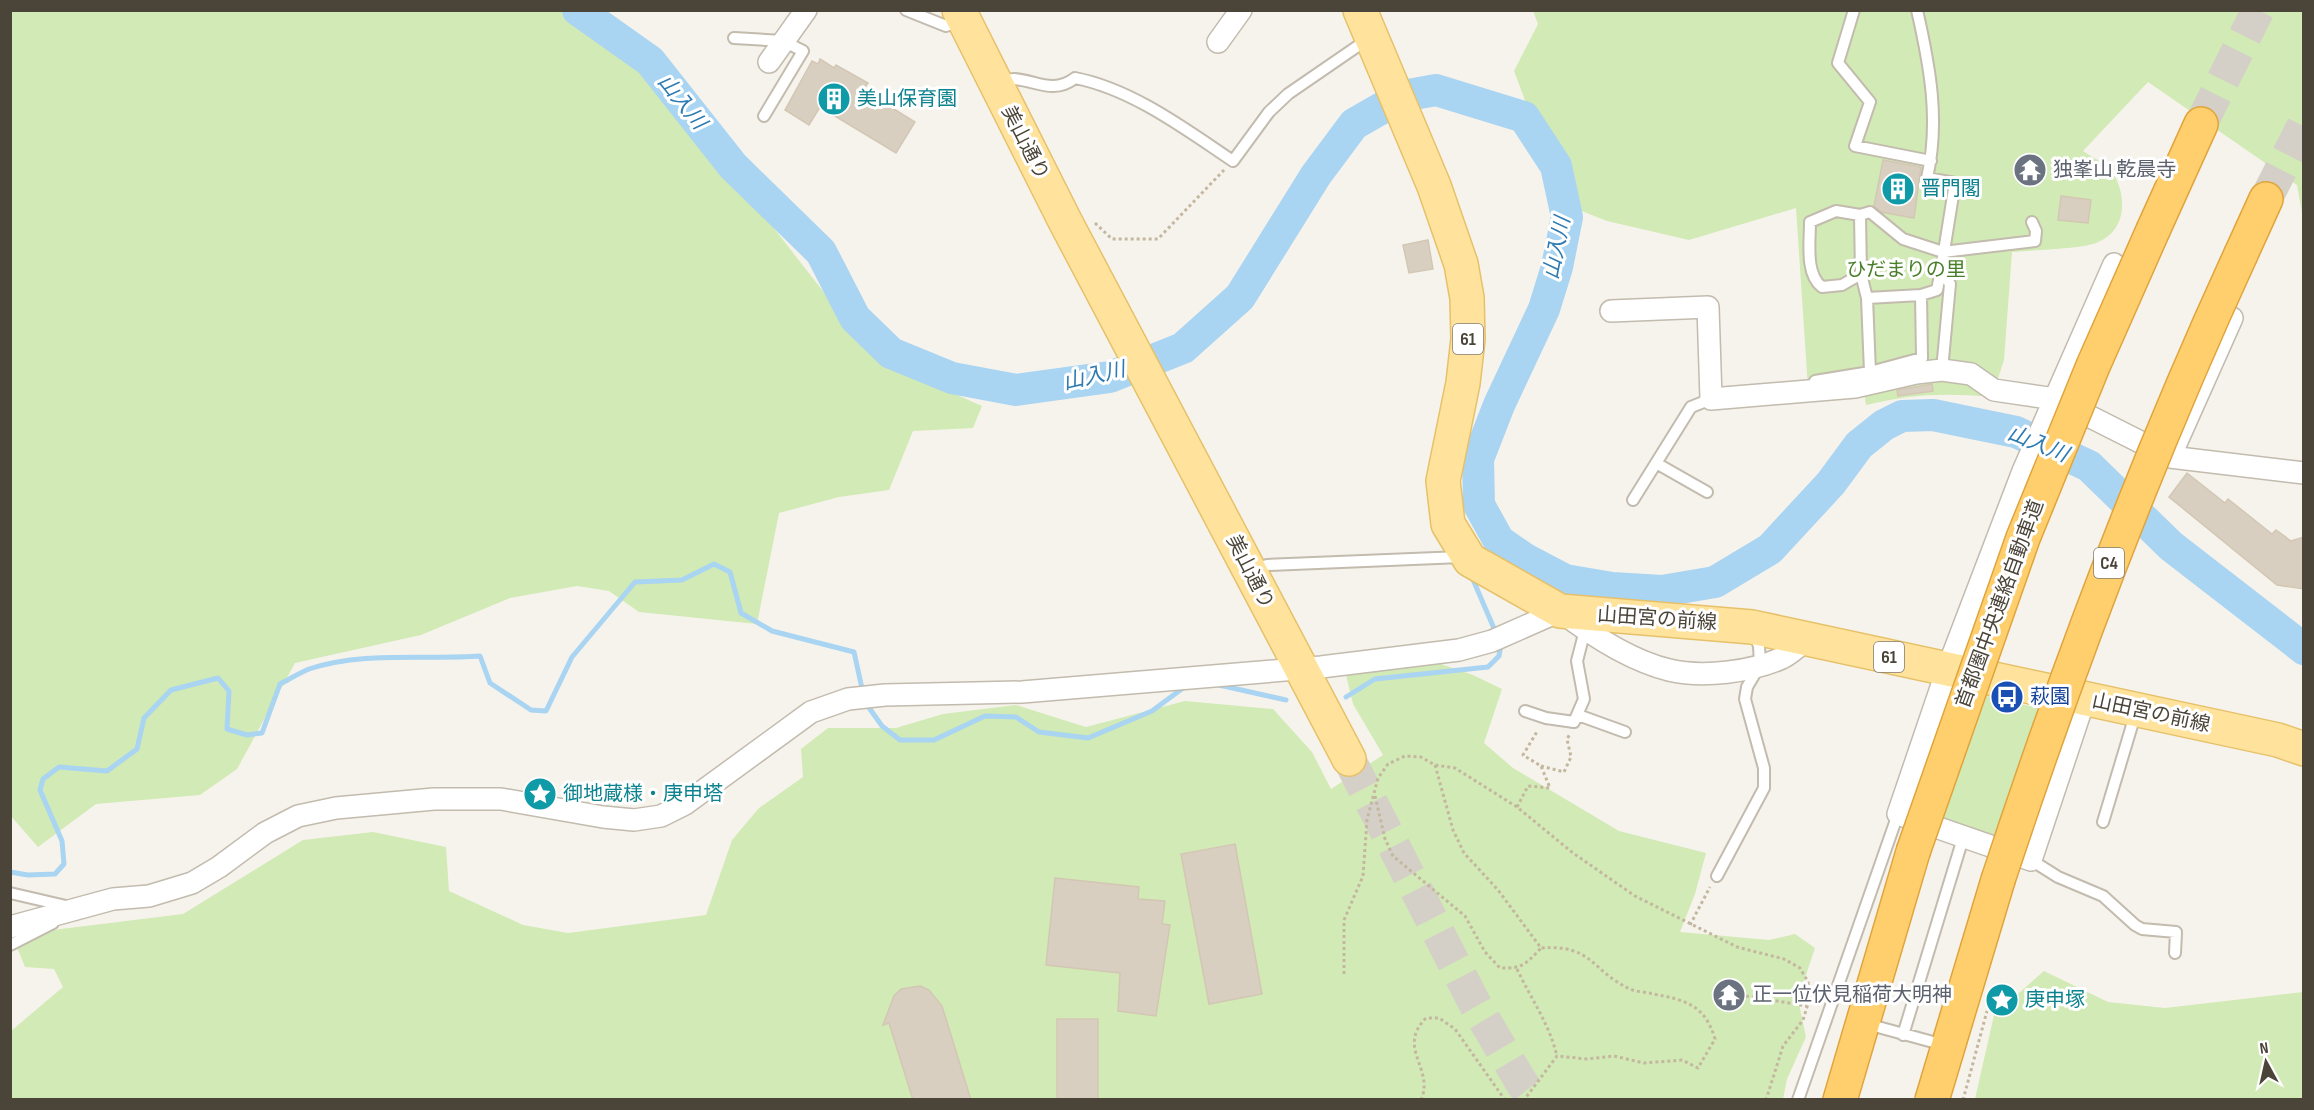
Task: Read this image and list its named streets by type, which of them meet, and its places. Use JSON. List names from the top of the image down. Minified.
{"streets":{"highway":["C4","首都圏中央連絡自動車道"],"main road":["美山通り","61","山田宮の前線"]},"crossings":[["61","山田宮の前線"]],"water":["山入川"],"parks":["ひだまりの里"],"places":{"building":["美山保育園","晋門閣"],"temple":["独峯山 乾晨寺","正一位伏見稲荷大明神"],"bus stop":["萩園"],"place":["御地蔵様・庚申塔","庚申塚"]},"north":"top"}
